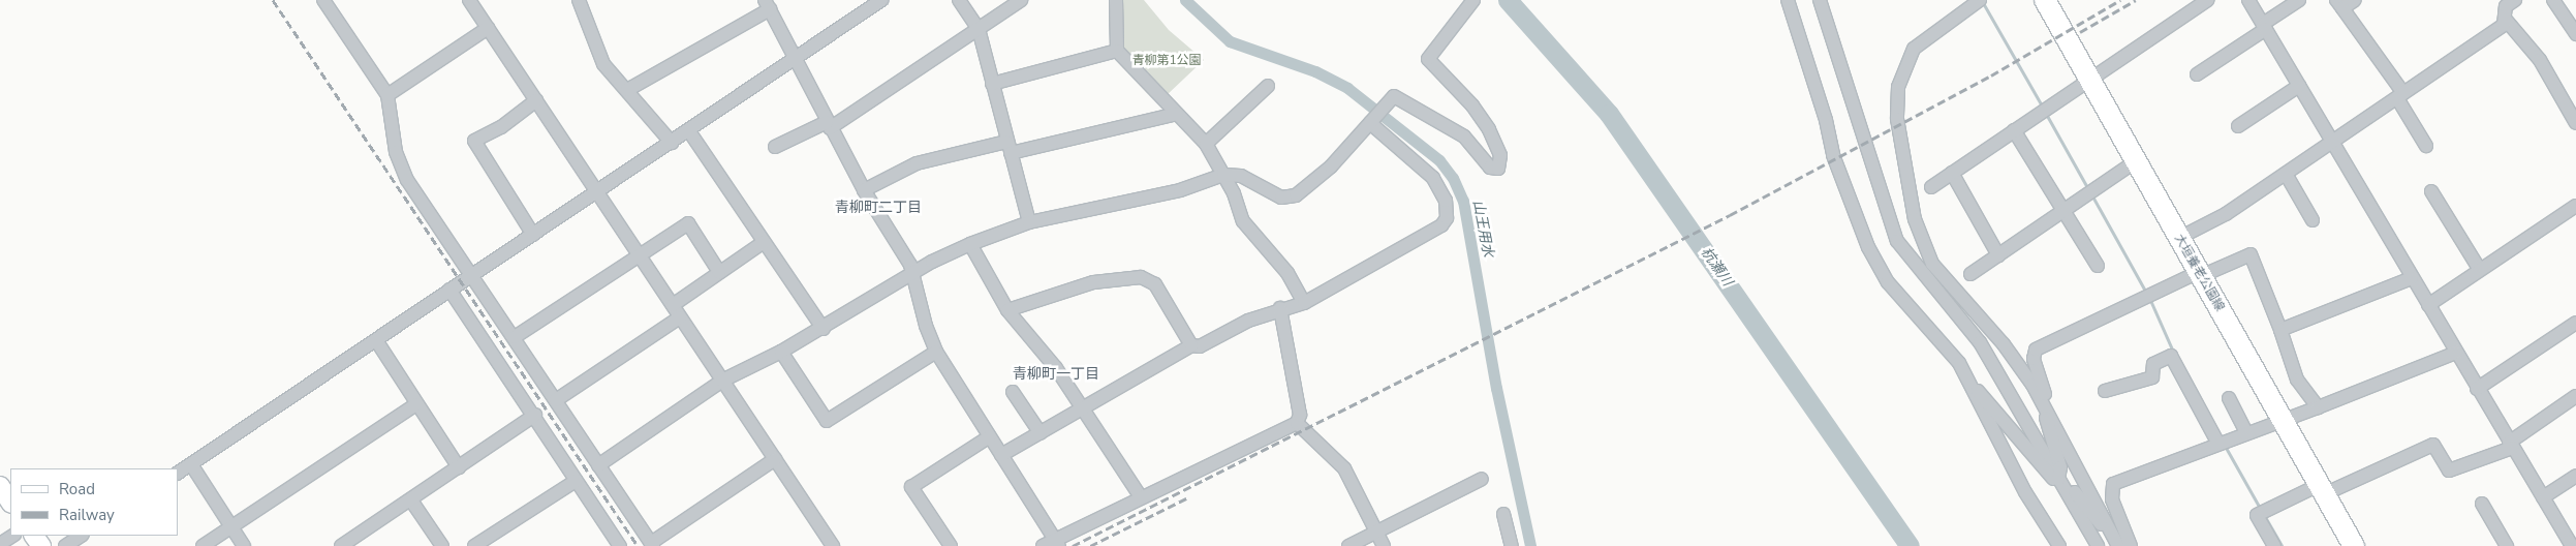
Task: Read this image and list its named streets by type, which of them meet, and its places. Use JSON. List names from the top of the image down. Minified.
{"streets":{"main road":["大垣養老公園線"]},"districts":["青柳町二丁目","青柳町一丁目"],"water":["山王用水","杭瀬川"],"parks":["青柳第1公園"],"legend":["Road","Railway"]}
